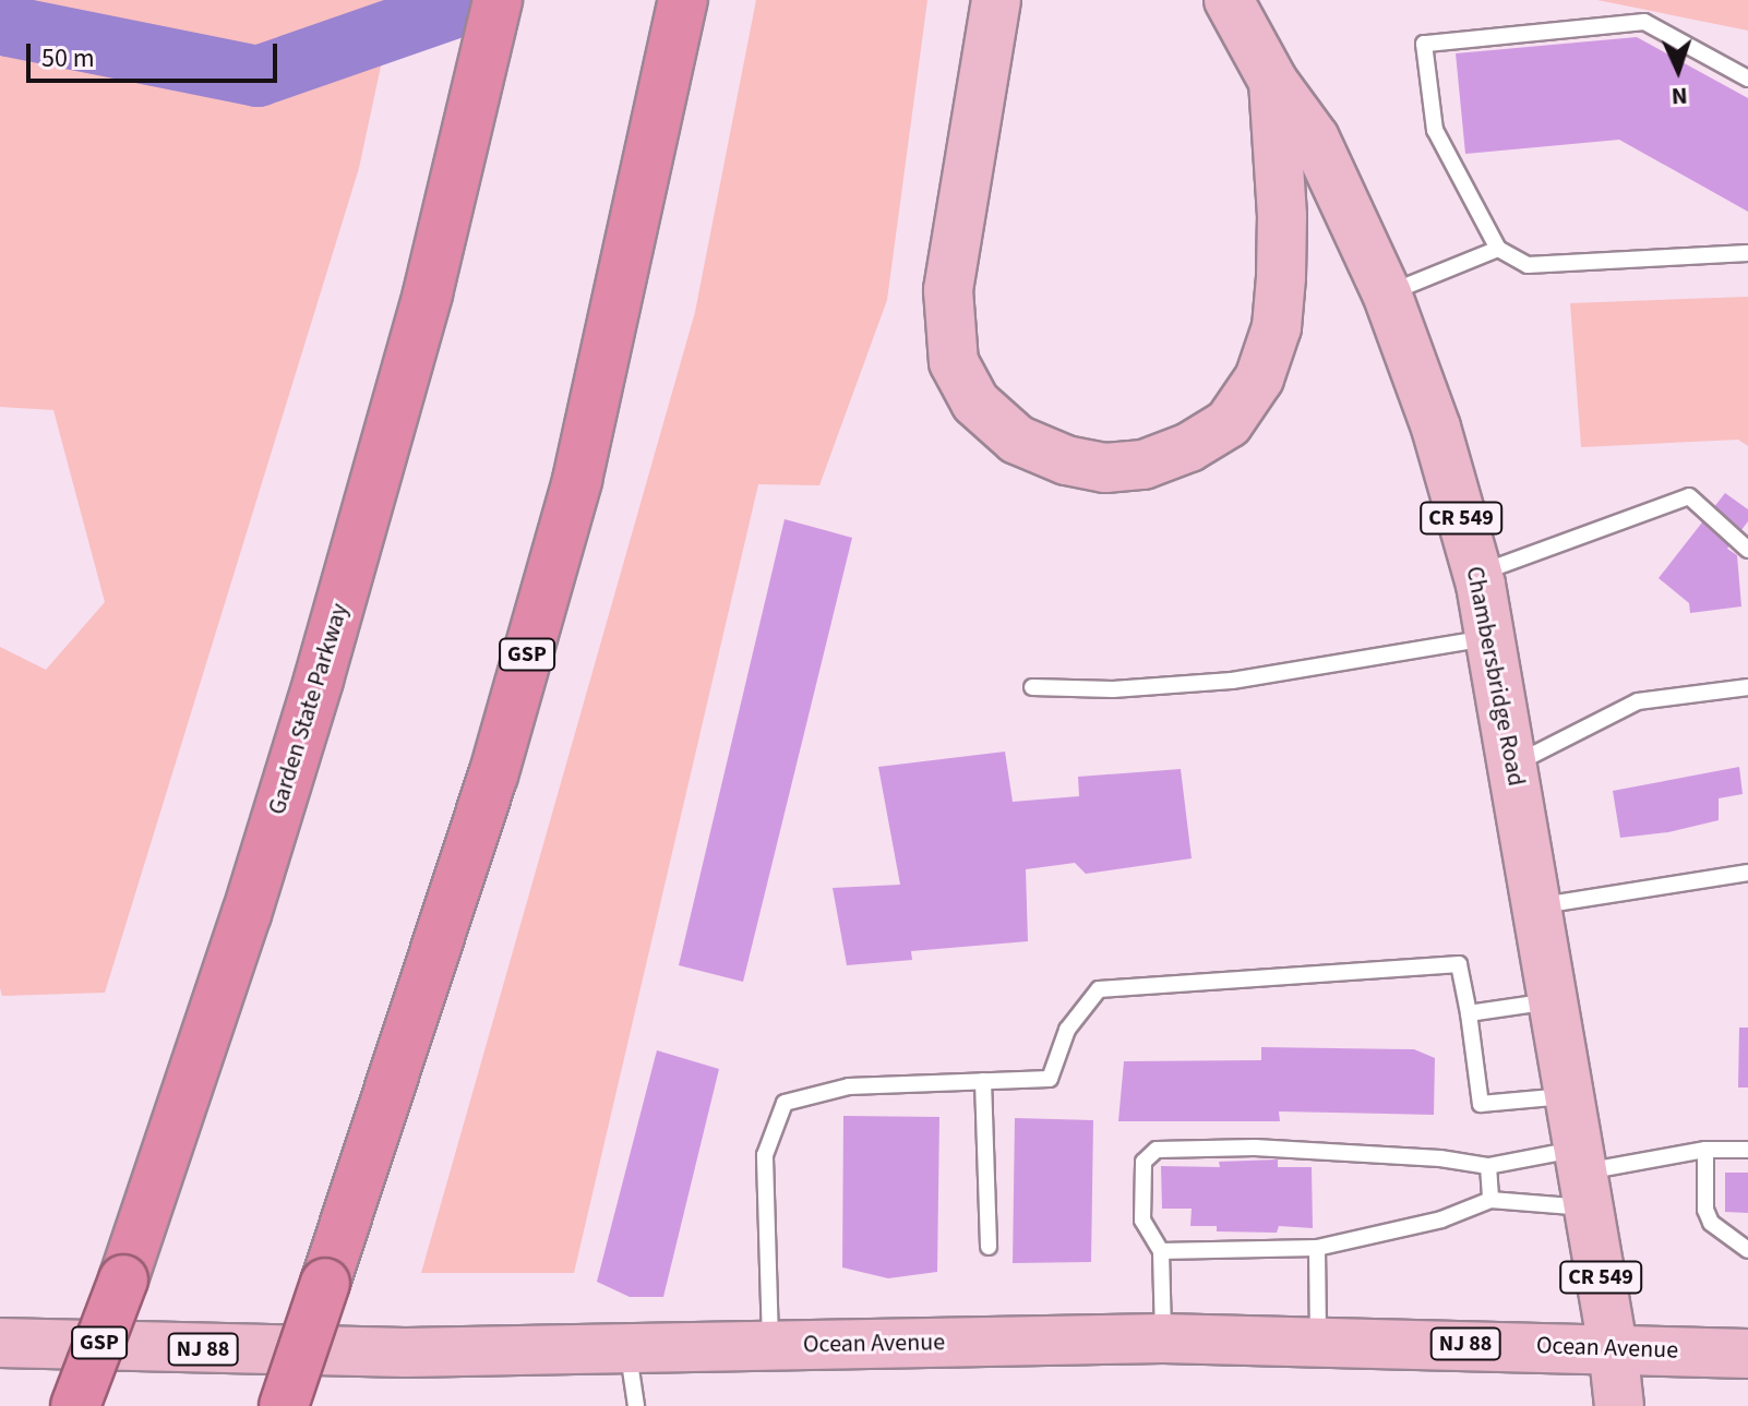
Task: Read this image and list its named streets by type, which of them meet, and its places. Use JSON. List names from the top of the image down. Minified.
{"streets":{"highway":["GSP","Garden State Parkway"],"main road":["CR 549","Chambersbridge Road","Ocean Avenue","NJ 88"]},"crossings":[["CR 549","Chambersbridge Road"],["CR 549","Ocean Avenue"],["Chambersbridge Road","Ocean Avenue"]],"scale_bar":"50 m","north":"bottom"}
